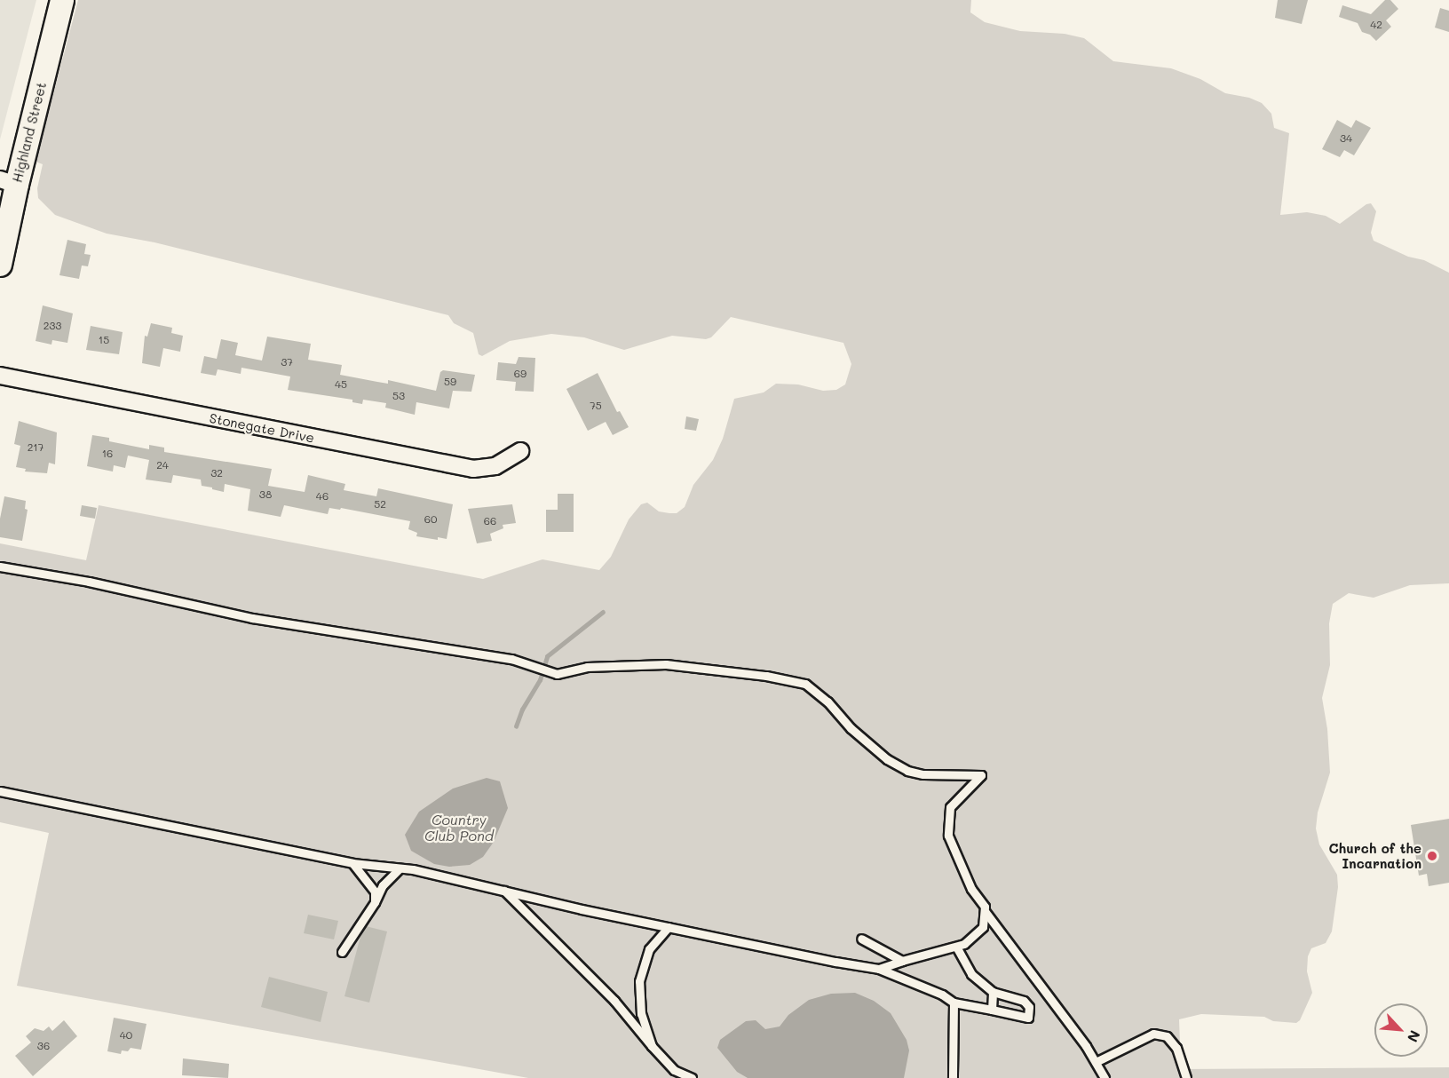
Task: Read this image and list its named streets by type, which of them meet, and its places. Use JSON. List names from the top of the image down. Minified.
{"streets":{"street":["Highland Street","Stonegate Drive"]},"water":["Country Club Pond"],"places":["Church of the Incarnation"],"house_numbers":["42","34","233","15","37","69","59","45","53","75","217","16","24","32","38","46","52","60","66","40","36"],"north":"bottom right"}
